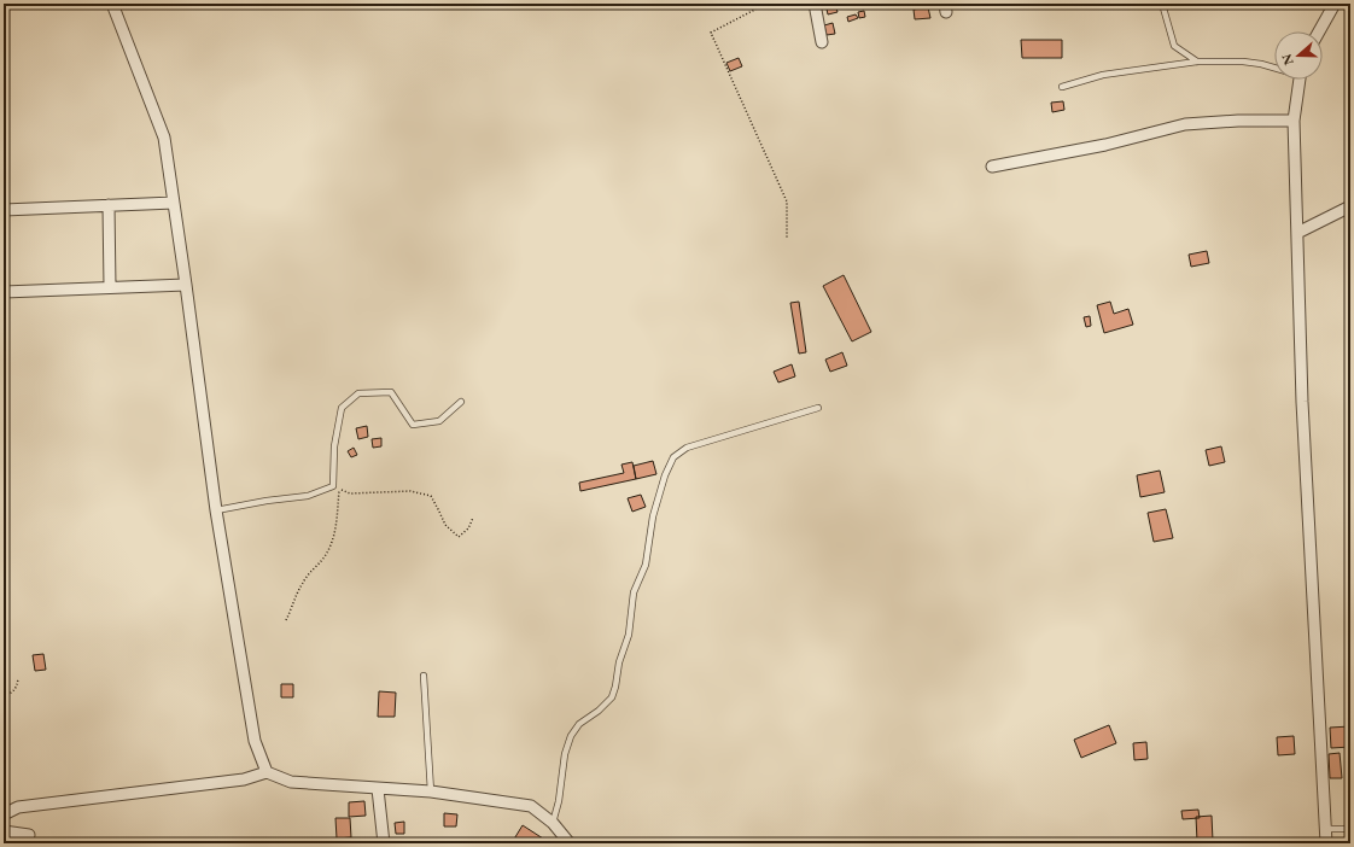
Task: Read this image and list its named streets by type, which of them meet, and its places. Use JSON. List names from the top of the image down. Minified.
{"north":"left"}
